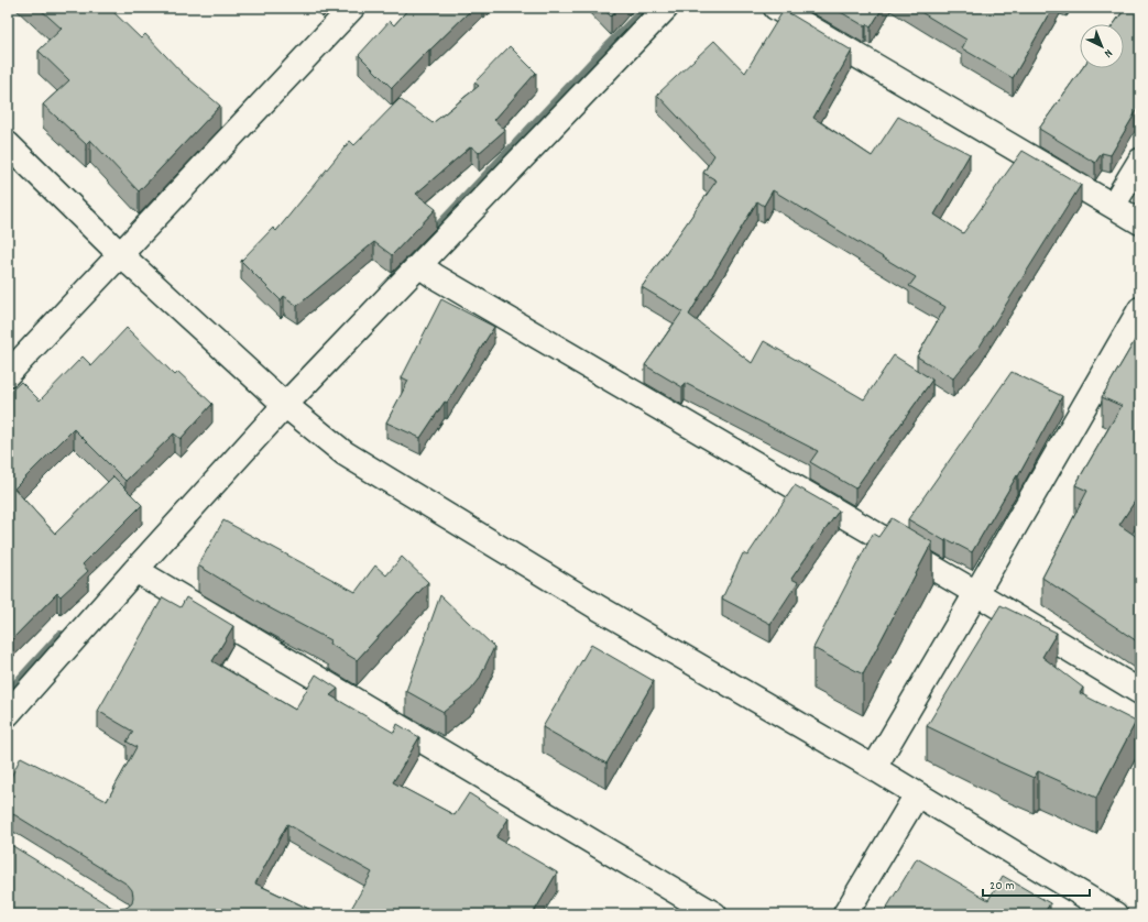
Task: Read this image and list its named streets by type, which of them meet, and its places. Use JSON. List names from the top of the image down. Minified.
{"scale_bar":"20 m","north":"bottom right"}
